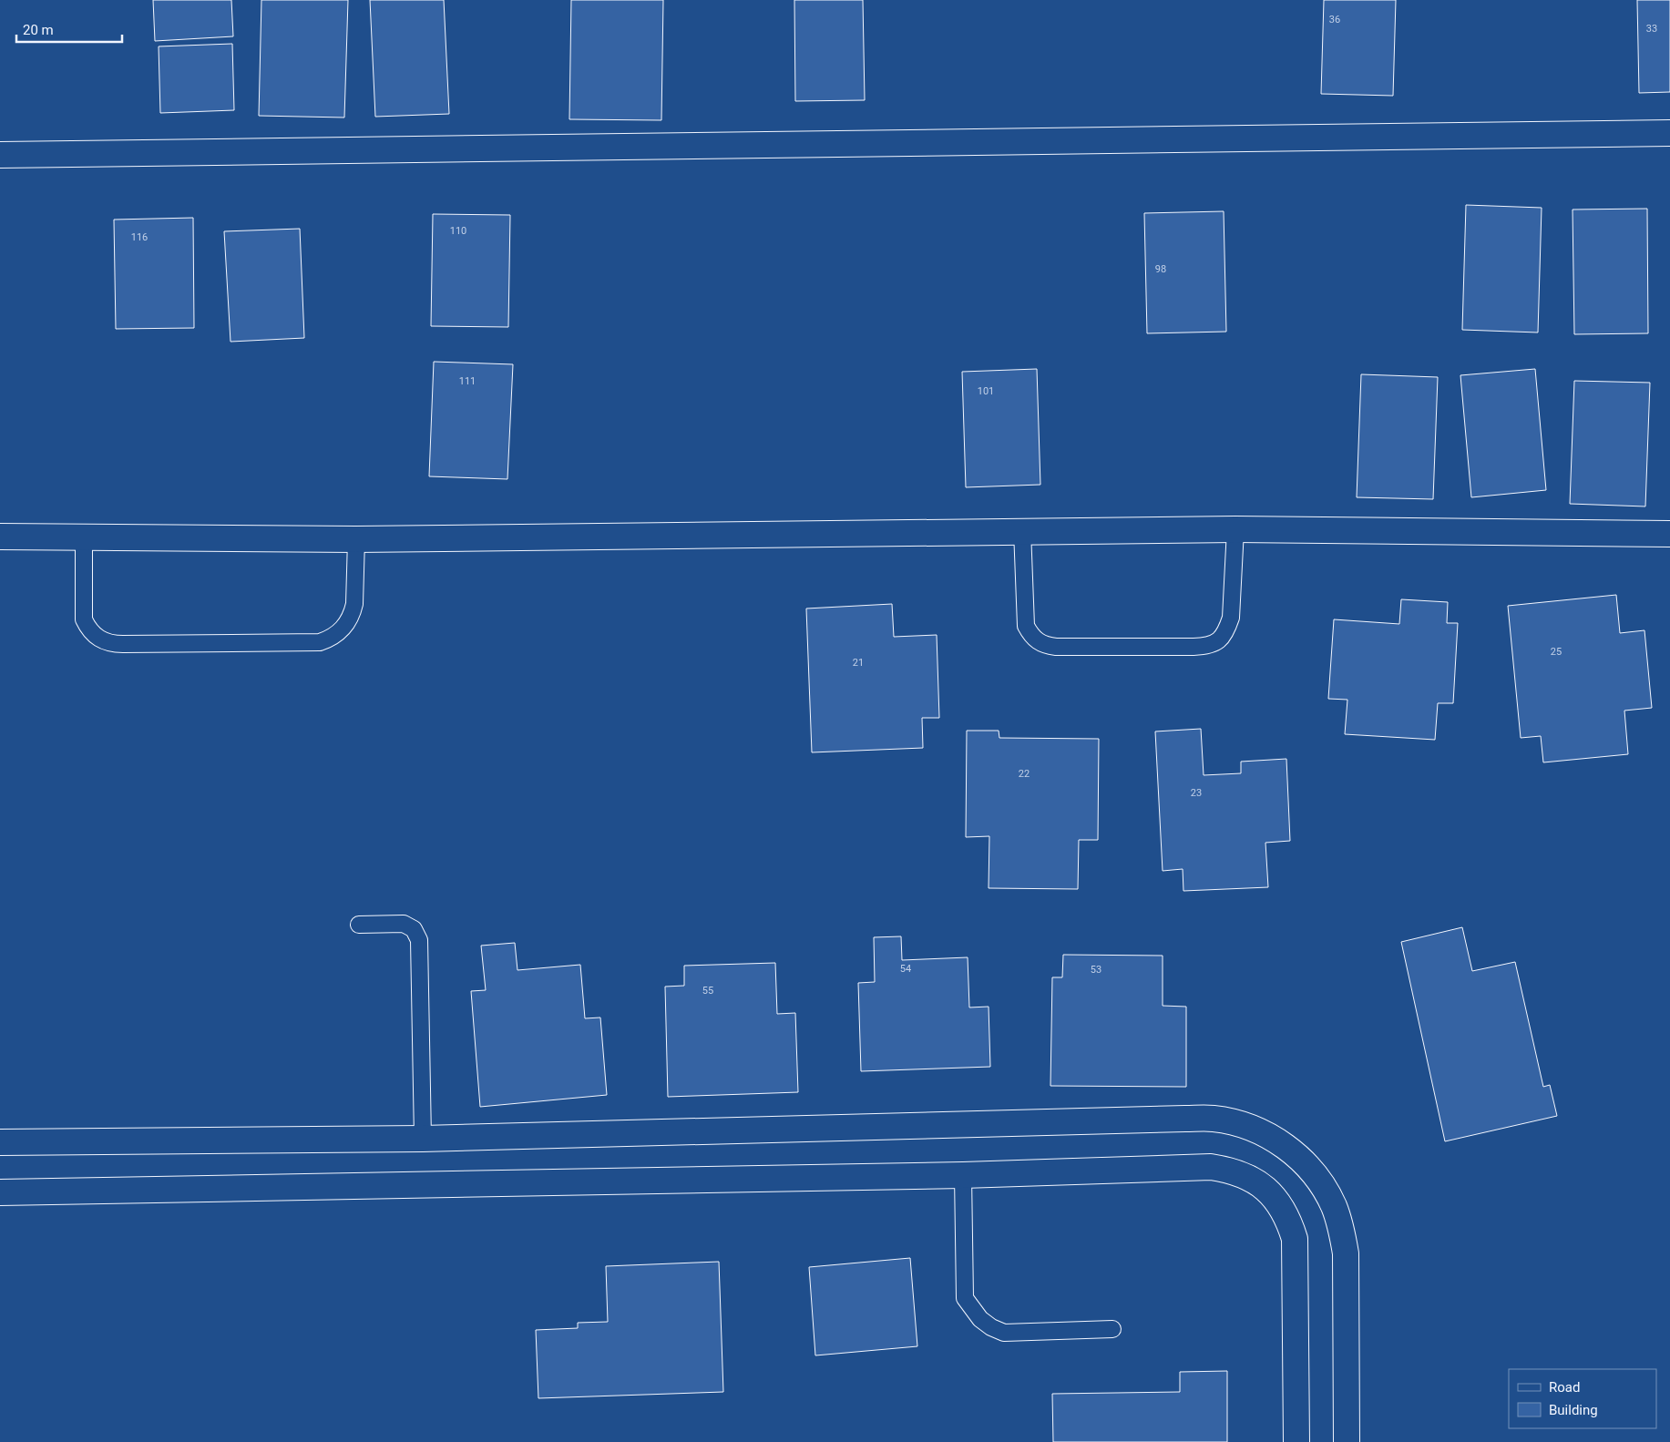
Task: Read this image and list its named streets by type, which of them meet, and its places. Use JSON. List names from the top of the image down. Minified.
{"house_numbers":["36","33","110","116","98","111","101","25","21","22","23","54","53","55"],"legend":["Road","Building"],"scale_bar":"20 m"}
